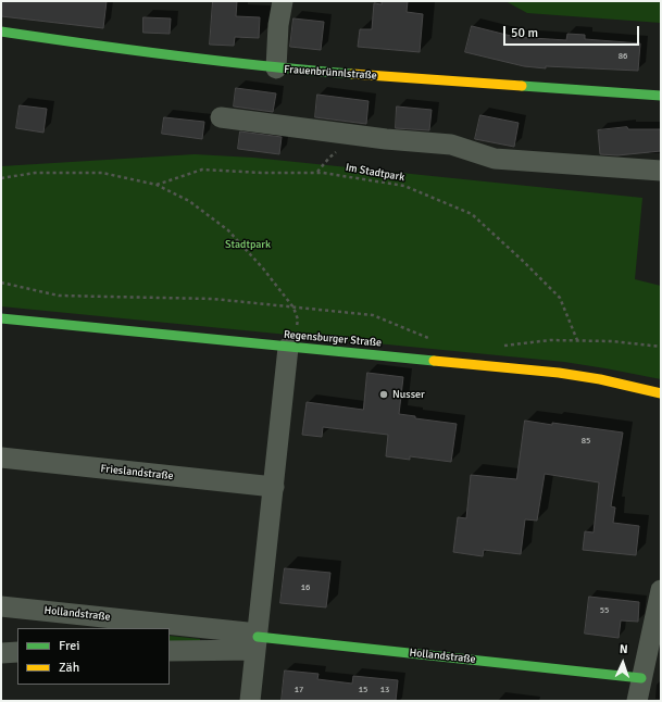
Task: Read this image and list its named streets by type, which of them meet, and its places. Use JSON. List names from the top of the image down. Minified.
{"streets":{"street":["Frauenbrünnlstraße","Regensburger Straße","Frieslandstraße","Hollandstraße"],"path":["Im Stadtpark"]},"parks":["Stadtpark"],"places":["Nusser"],"house_numbers":["86","85","16","55","17","15","13"],"legend":["Frei","Zäh"],"scale_bar":"50 m","north":"top"}
